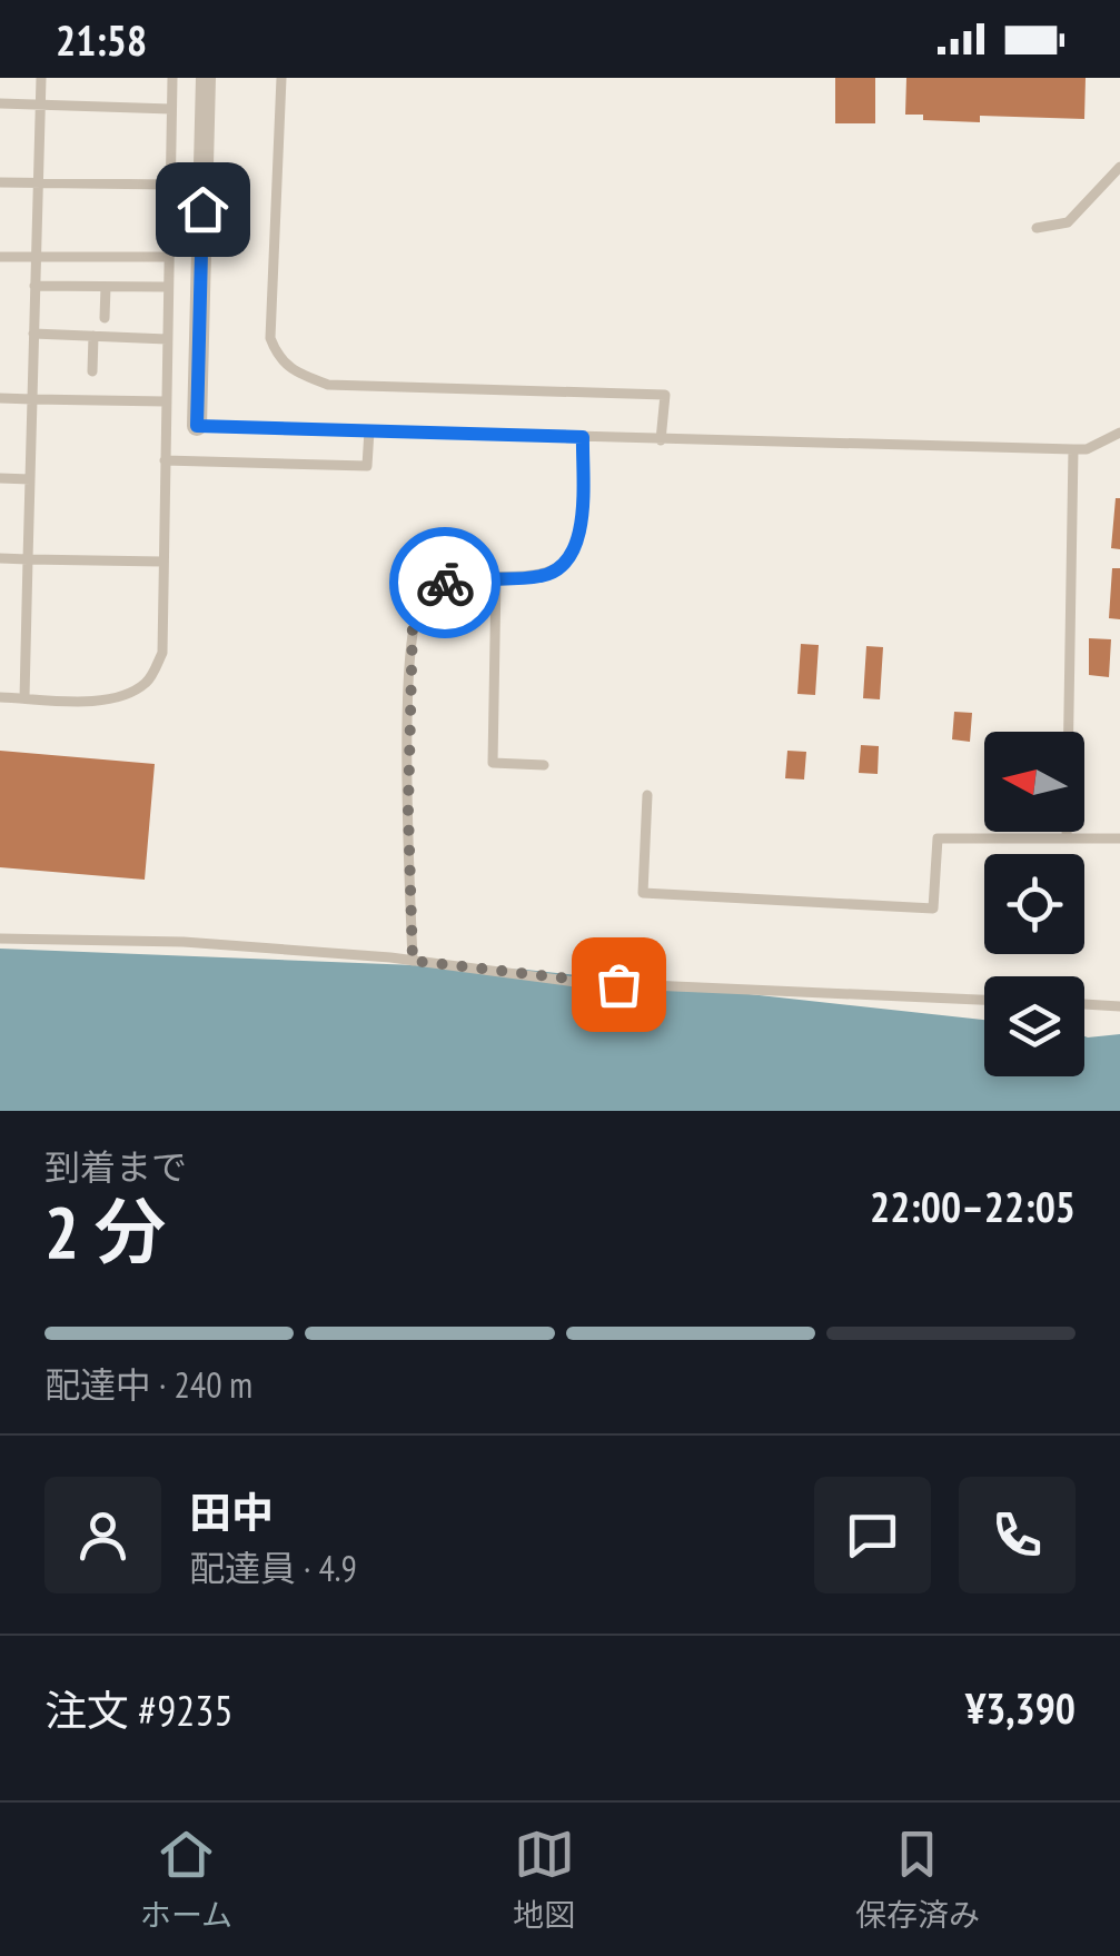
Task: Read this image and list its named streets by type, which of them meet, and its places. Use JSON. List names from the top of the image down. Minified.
{"north":"left","page":{"status":"21:58","heading":["2 分","到着まで","22:00–22:05"],"panel":["田中","配達員 · 4.9","注文 #9235","¥3,390"],"bar":"配達中 · 240 m","tabs":["ホーム","地図","保存済み"]}}
